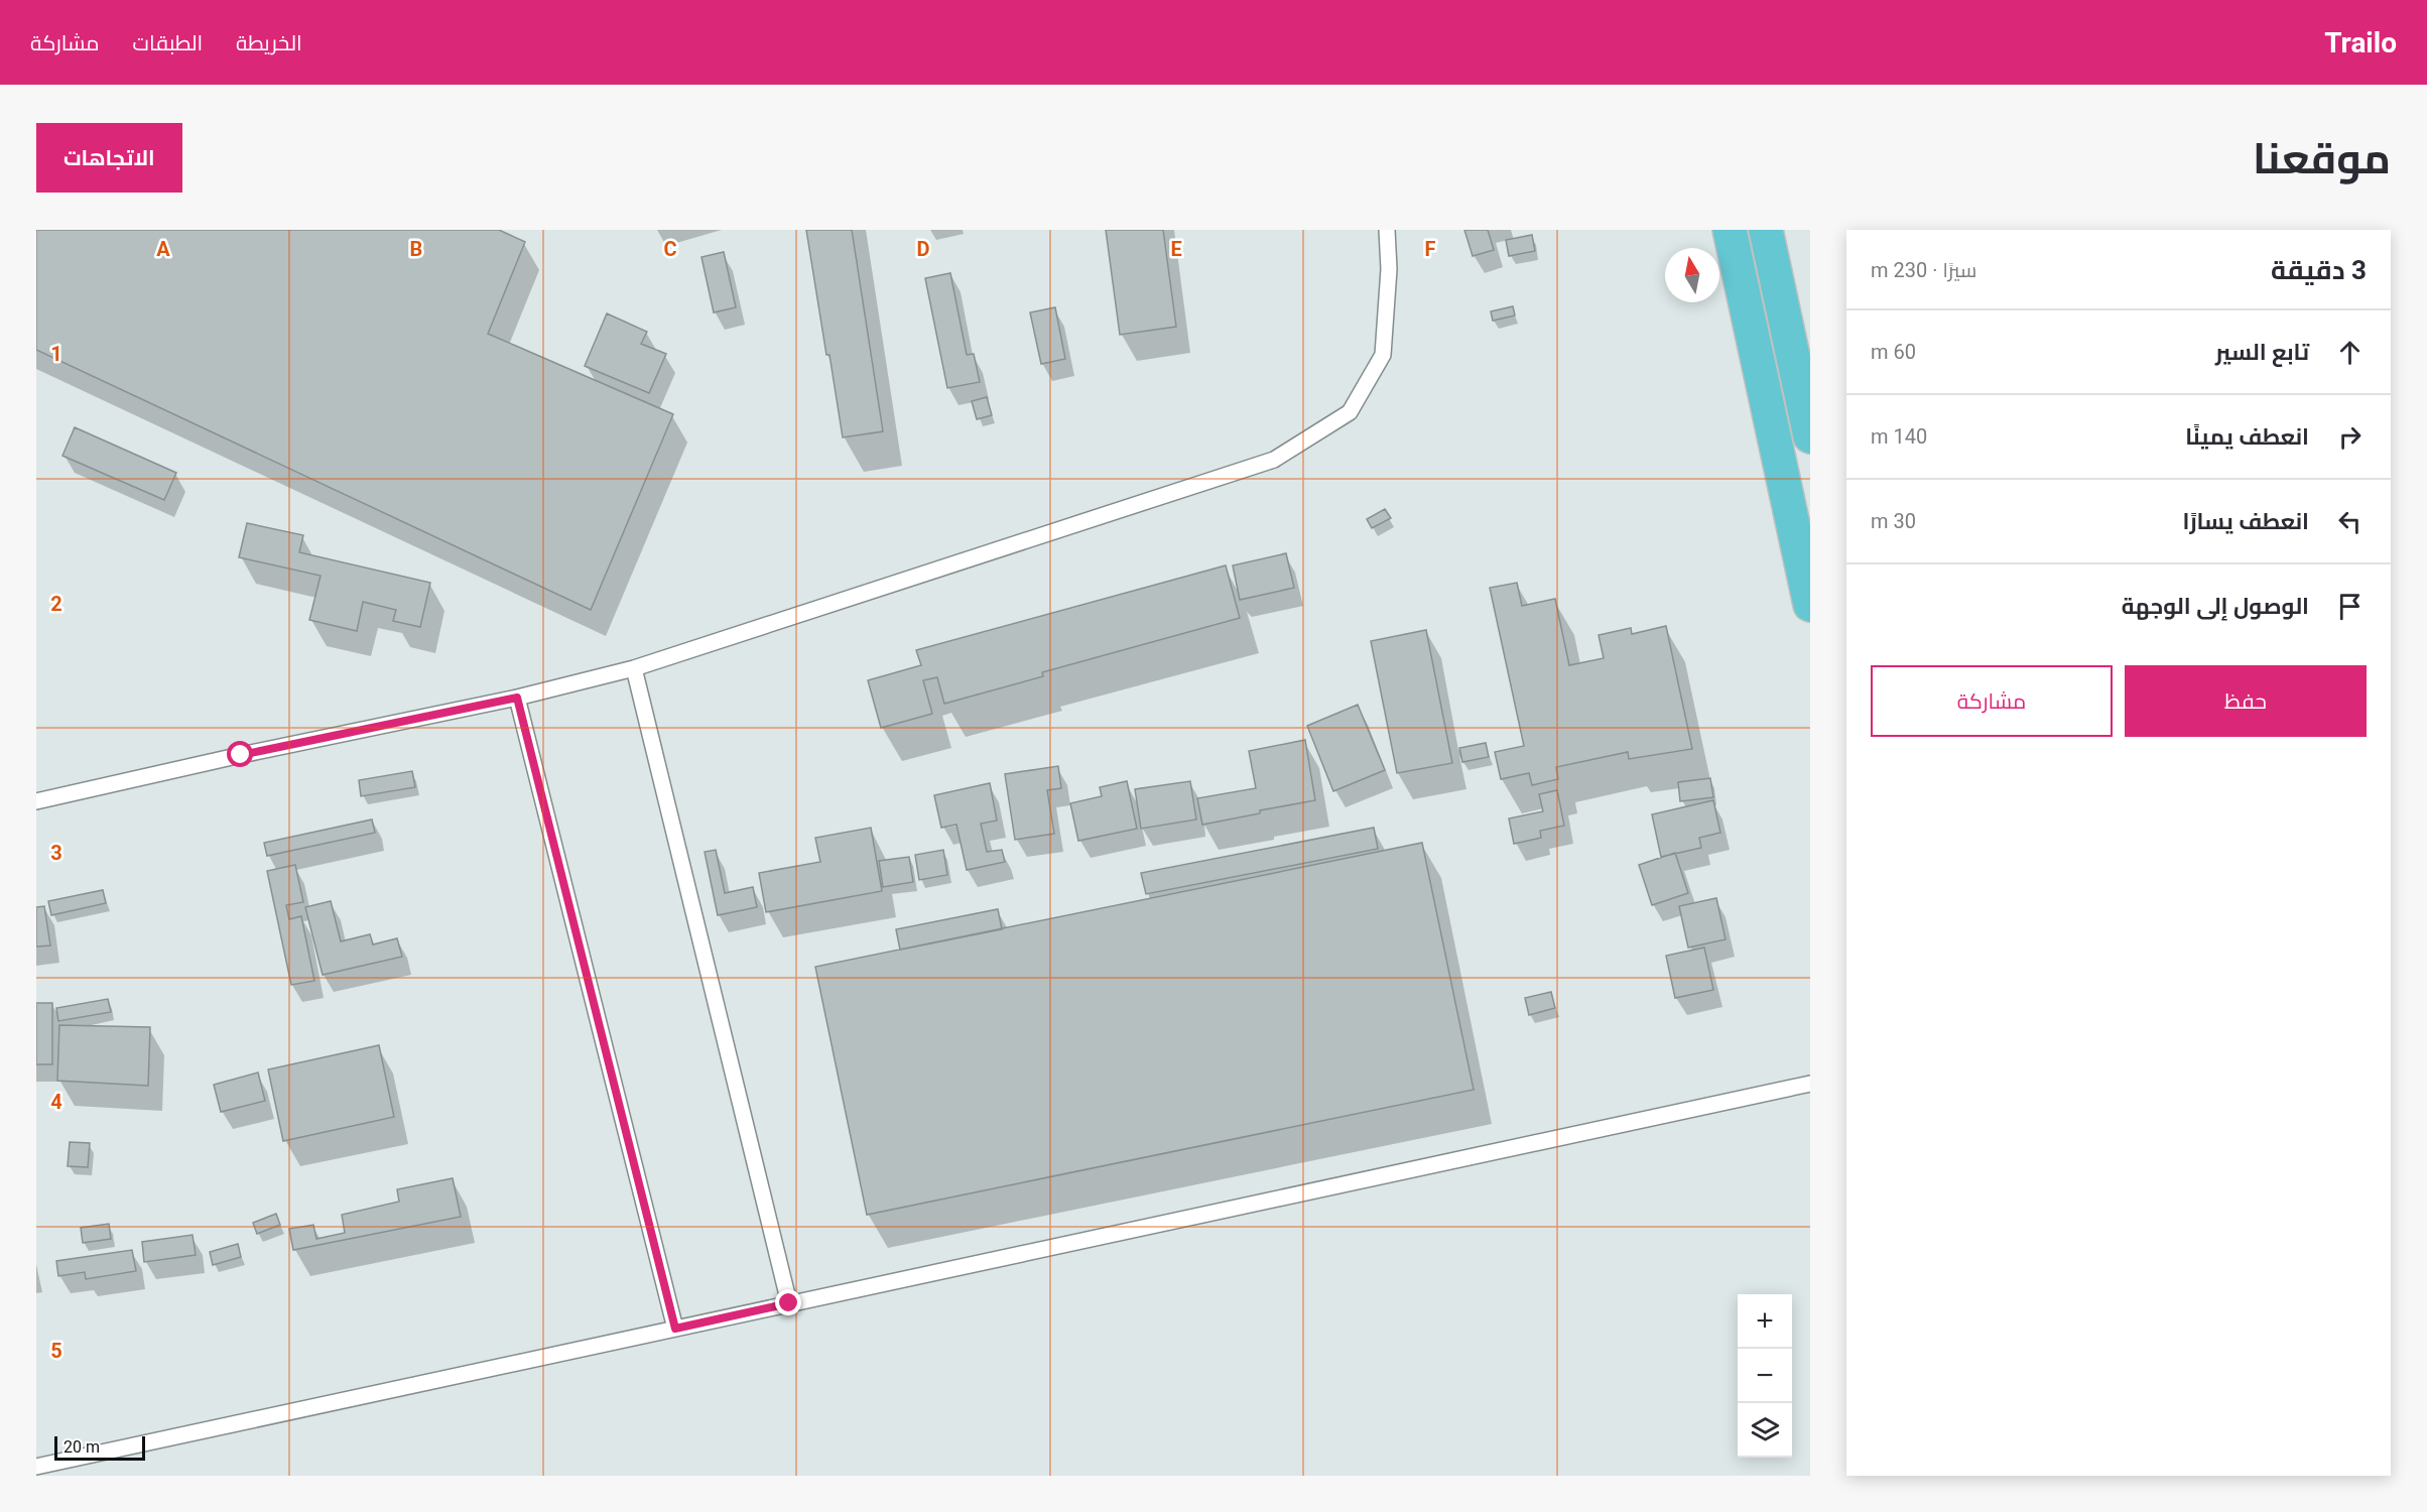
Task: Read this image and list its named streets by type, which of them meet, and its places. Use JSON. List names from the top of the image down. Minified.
{"scale_bar":"20 m","north":"top","page":{"header":"Trailo","nav":["الخريطة","الطبقات","مشاركة"],"title":"موقعنا","buttons":["الاتجاهات",["حفظ","مشاركة"]],"heading":["3 دقيقة","سيرًا · 230 m"],"list":[["تابع السير","60 m"],["انعطف يمينًا","140 m"],["انعطف يسارًا","30 m"],"الوصول إلى الوجهة"],"map_buttons":["+","−"],"scale":"20 m"},"grid":{"columns":["A","B","C","D","E","F"],"rows":["1","2","3","4","5"]}}
